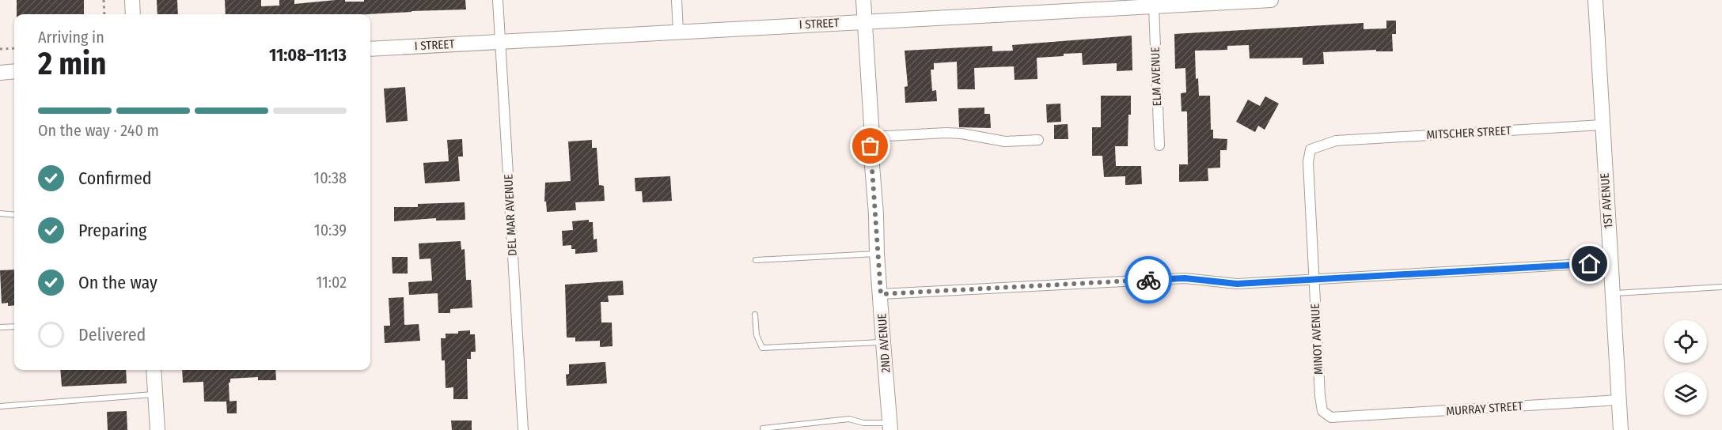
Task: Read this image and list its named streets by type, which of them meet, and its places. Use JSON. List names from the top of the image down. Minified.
{"streets":{"street":["I STREET","ELM AVENUE","MITSCHER STREET","1ST AVENUE","DEL MAR AVENUE","MINOT AVENUE","2ND AVENUE","MURRAY STREET"]},"crossings":[["I STREET","ELM AVENUE"],["I STREET","DEL MAR AVENUE"],["I STREET","2ND AVENUE"],["MITSCHER STREET","1ST AVENUE"],["MITSCHER STREET","MINOT AVENUE"],["1ST AVENUE","MURRAY STREET"],["MINOT AVENUE","MURRAY STREET"]],"page":{"heading":["2 min","Arriving in","11:08–11:13"],"bar":"On the way · 240 m","list":[["Confirmed","10:38"],["Preparing","10:39"],["On the way","11:02"],"Delivered"]}}
